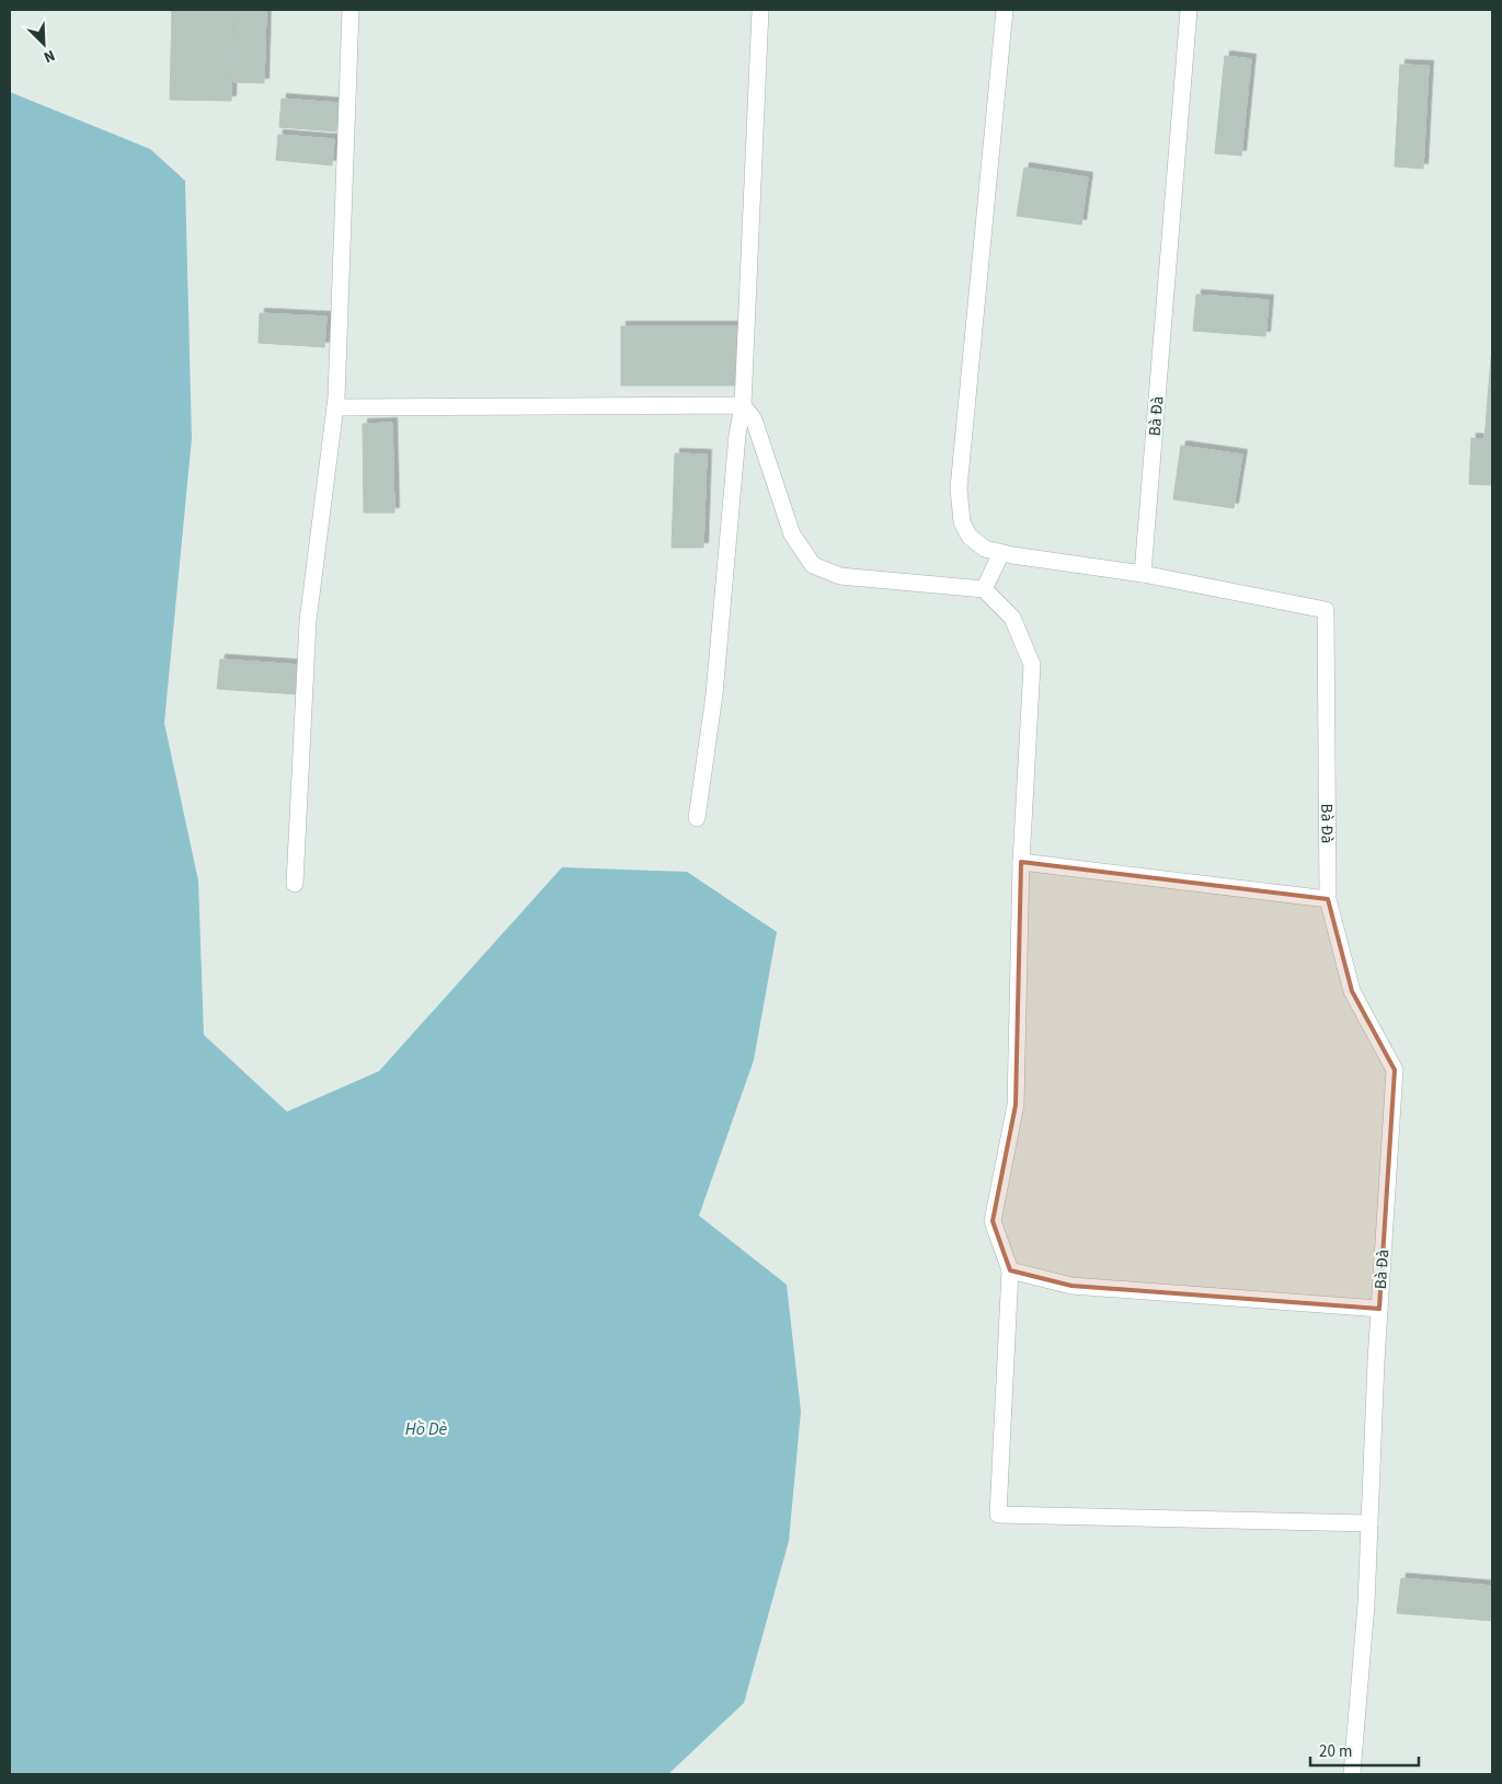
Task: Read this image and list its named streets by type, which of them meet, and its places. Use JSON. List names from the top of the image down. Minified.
{"streets":{"street":["Bà Đà"]},"water":["Hồ Dè"],"scale_bar":"20 m","north":"bottom right"}
